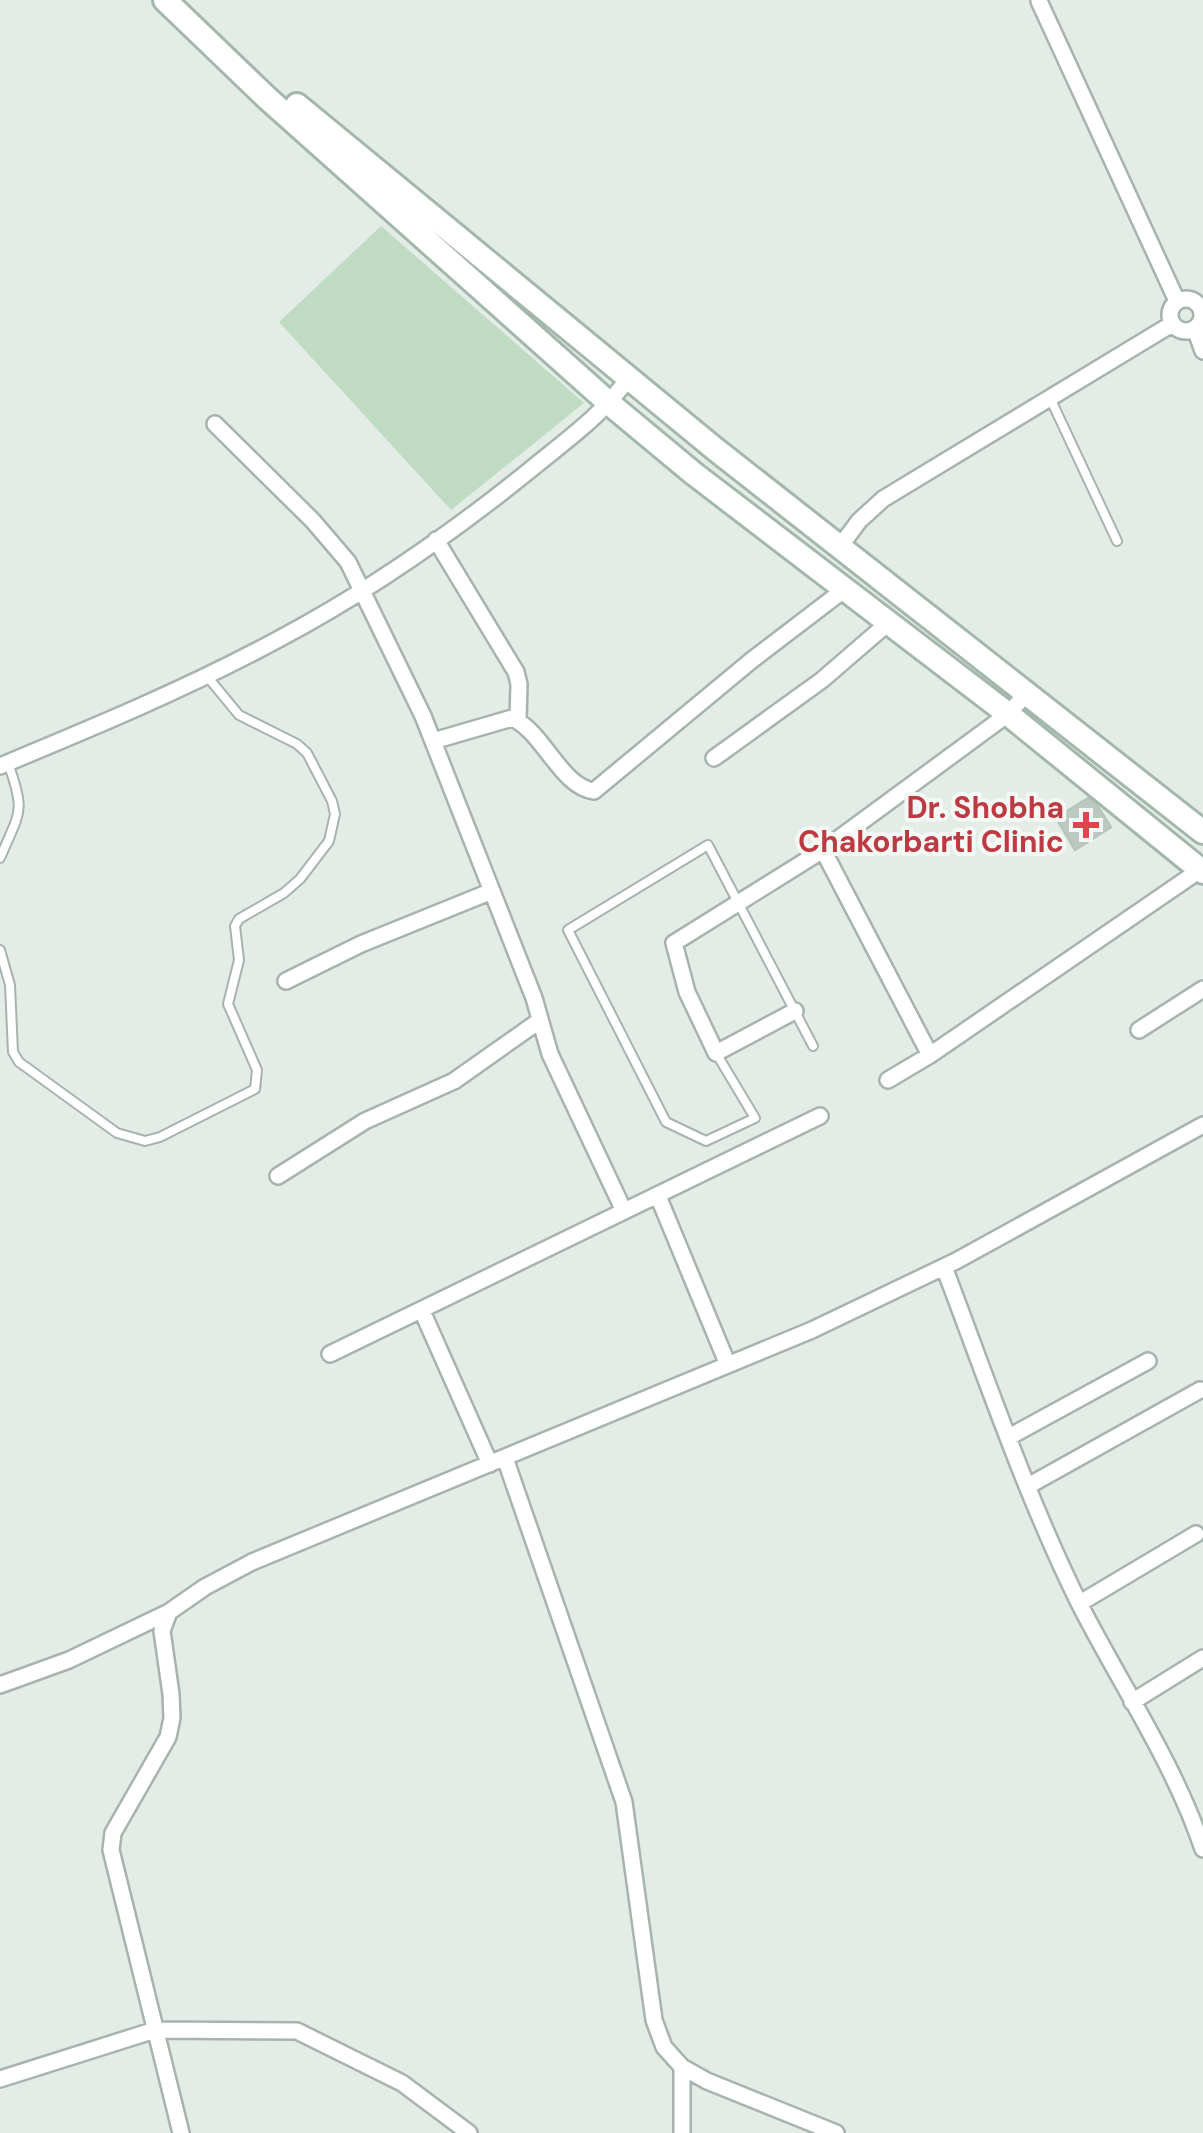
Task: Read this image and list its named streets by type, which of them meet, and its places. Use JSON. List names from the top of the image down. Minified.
{"places":{"health":["Dr. Shobha Chakorbarti Clinic"]}}
